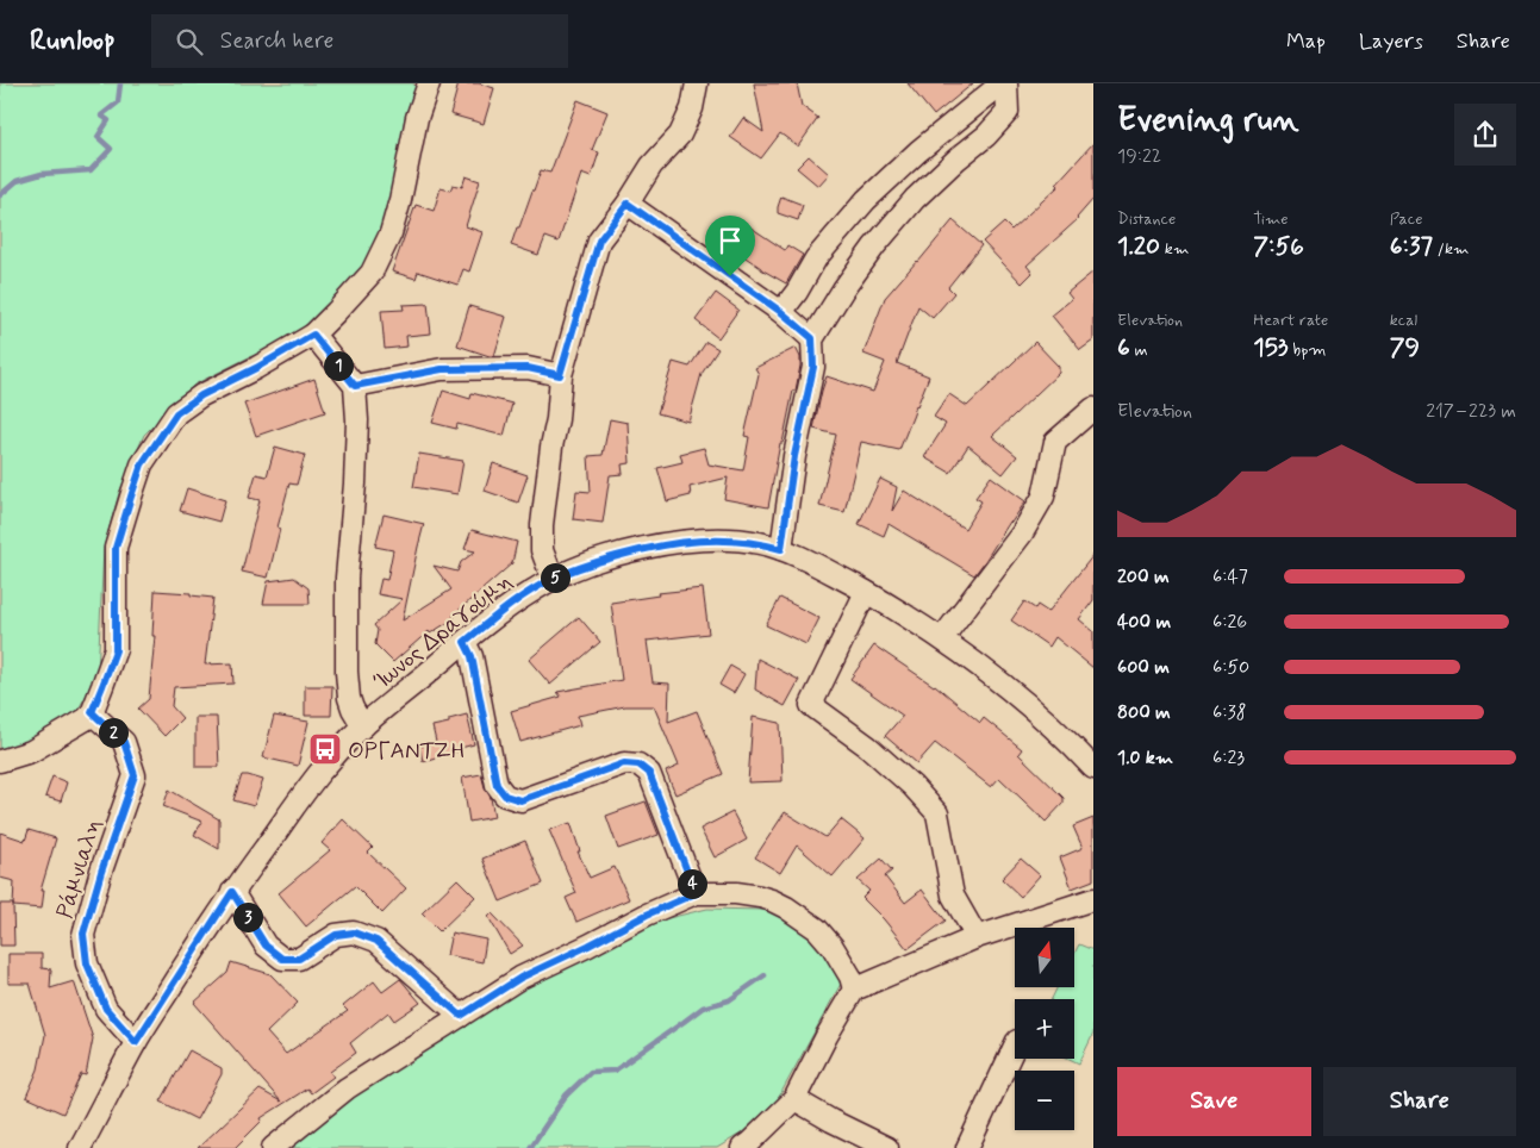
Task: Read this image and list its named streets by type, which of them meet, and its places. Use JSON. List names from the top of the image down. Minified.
{"streets":{"street":["Ίωνος Δραγούμη","Ράμνιαλη"]},"crossings":[["Ίωνος Δραγούμη","Ράμνιαλη"]],"places":{"bus stop":["ΟΡΓΑΝΤΖΗ"]},"north":"top","page":{"header":"Runloop","search":"Search here","nav":["Map","Layers","Share"],"heading":["Evening run","19:22"],"stats":[["Distance","1.20 km"],["Time","7:56"],["Pace","6:37 /km"],["Elevation","6 m"],["Heart rate","153 bpm"],["kcal","79"]],"pins":["1","5","2","4","3"],"chart":["Elevation","217–223 m"],"list":[{"name":"200 m","note":"6:47"},{"name":"400 m","note":"6:26"},{"name":"600 m","note":"6:50"},{"name":"800 m","note":"6:38"},{"name":"1.0 km","note":"6:23"}],"map_buttons":["+","−"],"buttons":["Save","Share"]}}
